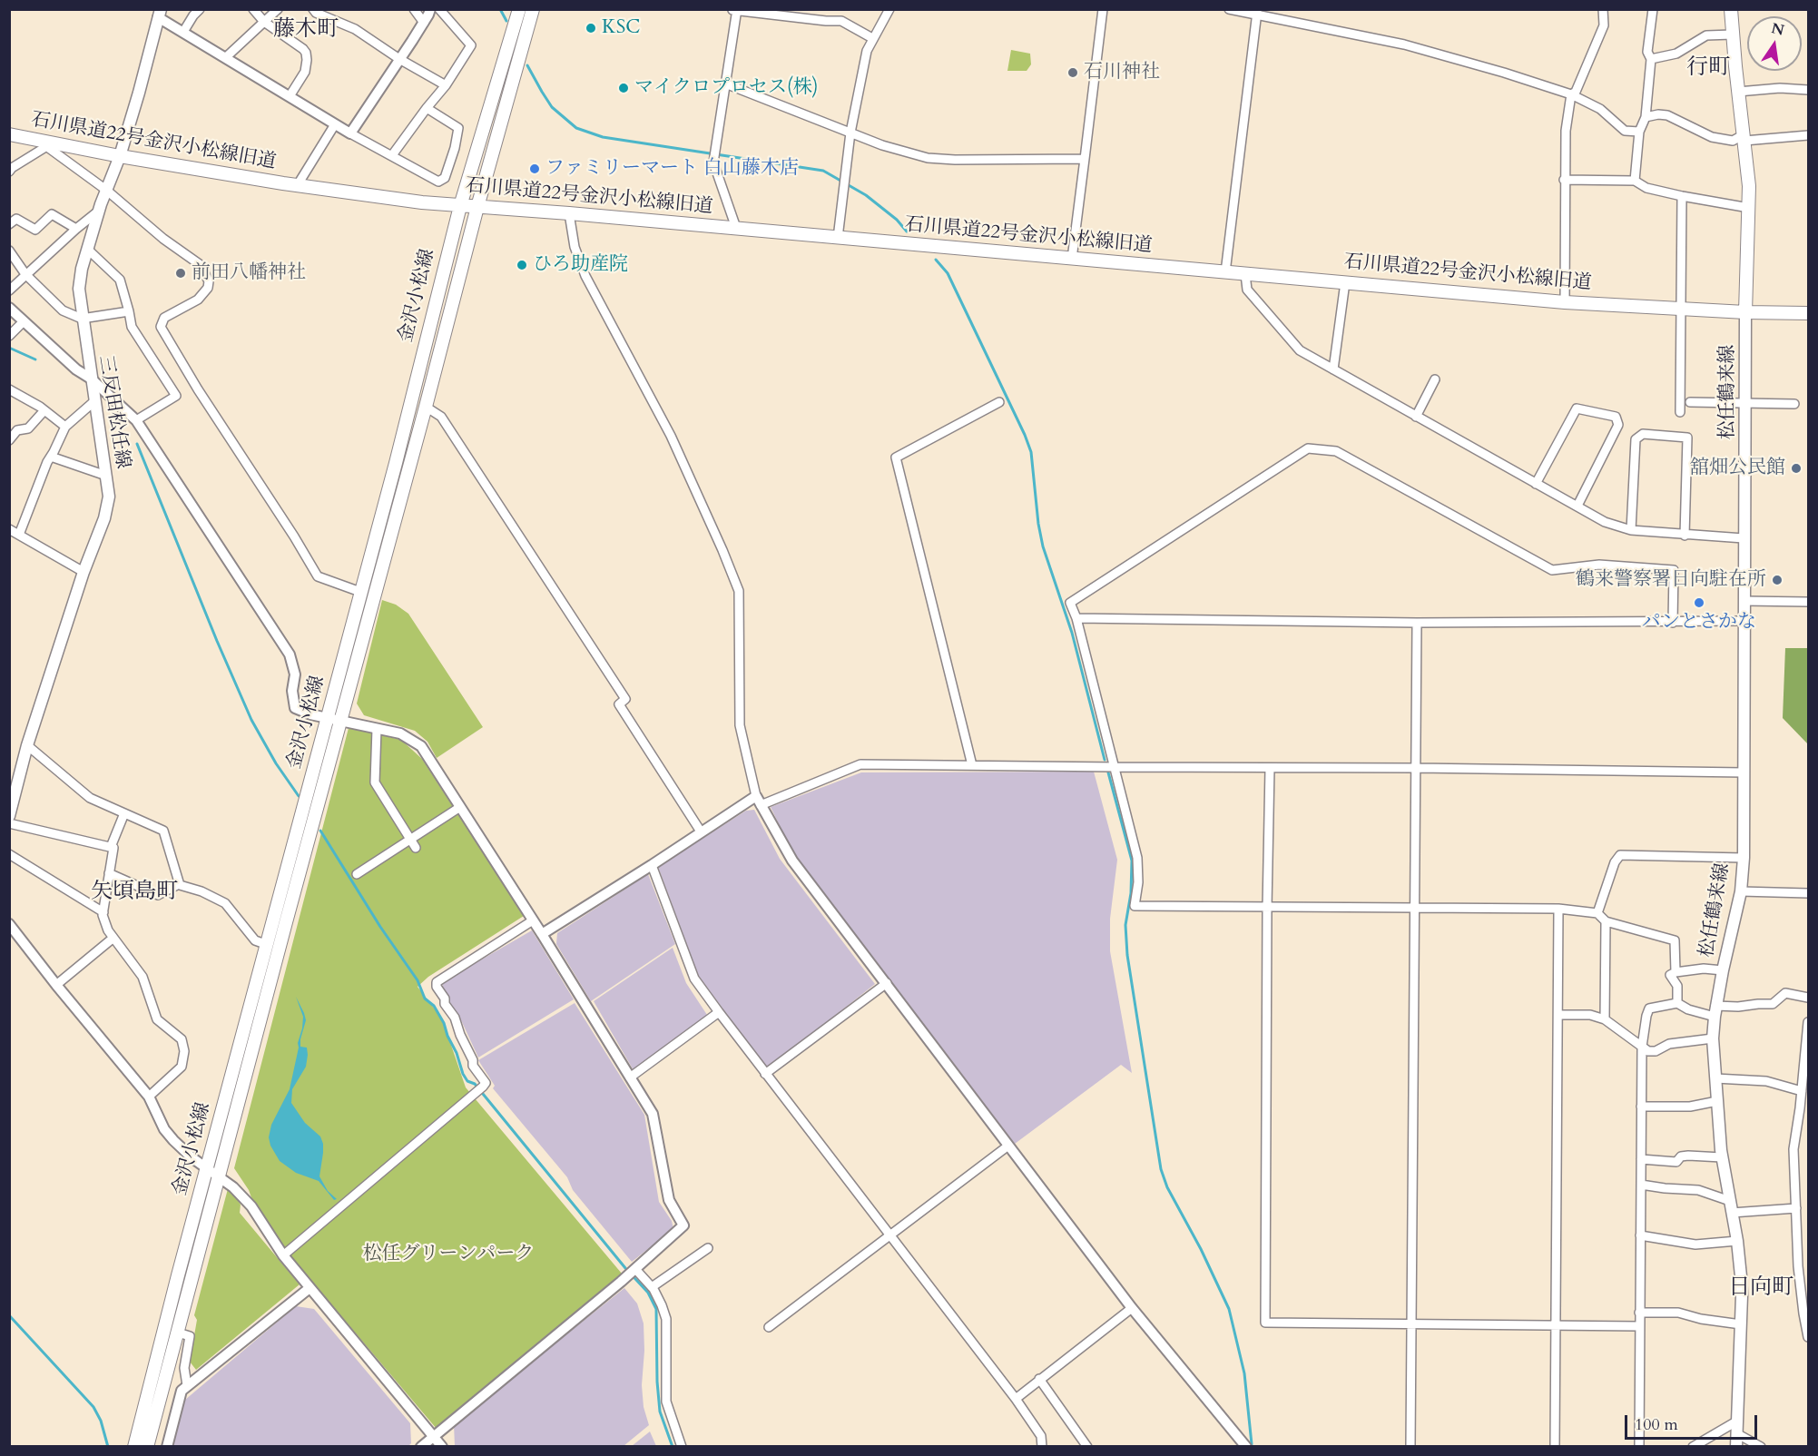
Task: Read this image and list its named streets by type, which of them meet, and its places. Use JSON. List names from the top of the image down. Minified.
{"streets":{"main road":["石川県道22号金沢小松線旧道","金沢小松線","松任鶴来線","三反田松任線"]},"crossings":[["石川県道22号金沢小松線旧道","金沢小松線"],["石川県道22号金沢小松線旧道","松任鶴来線"],["石川県道22号金沢小松線旧道","三反田松任線"]],"districts":["藤木町","行町","矢頃島町","日向町"],"parks":["松任グリーンパーク"],"places":["KSC","石川神社","マイクロプロセス(株)","ファミリーマート 白山藤木店","ひろ助産院","前田八幡神社","舘畑公民館","鶴来警察署日向駐在所","パンとさかな"],"scale_bar":"100 m","north":"top"}
